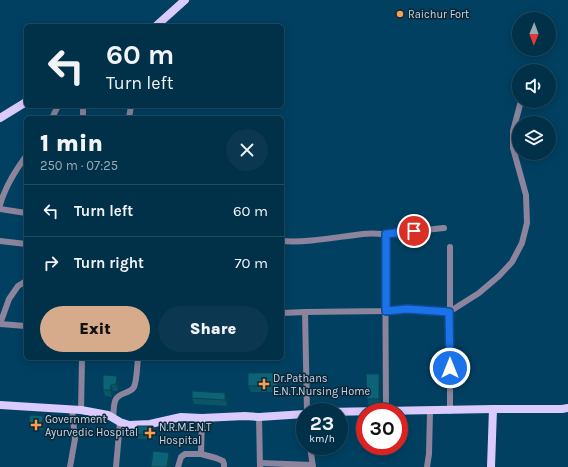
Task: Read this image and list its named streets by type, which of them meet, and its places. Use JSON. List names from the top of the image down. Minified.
{"places":{"other":["Raichur Fort"],"health":["Dr.Pathans E.N.T.Nursing Home","Government Ayurvedic Hospital","N.R.M.E.N.T Hospital"]},"north":"bottom","page":{"turn":["60 m","Turn left"],"heading":["1 min","250 m · 07:25"],"list":[{"name":"Turn left","value":"60 m"},{"name":"Turn right","value":"70 m"}],"buttons":["Exit","Share"],"speed":"23 km/h","limit":"30"}}
